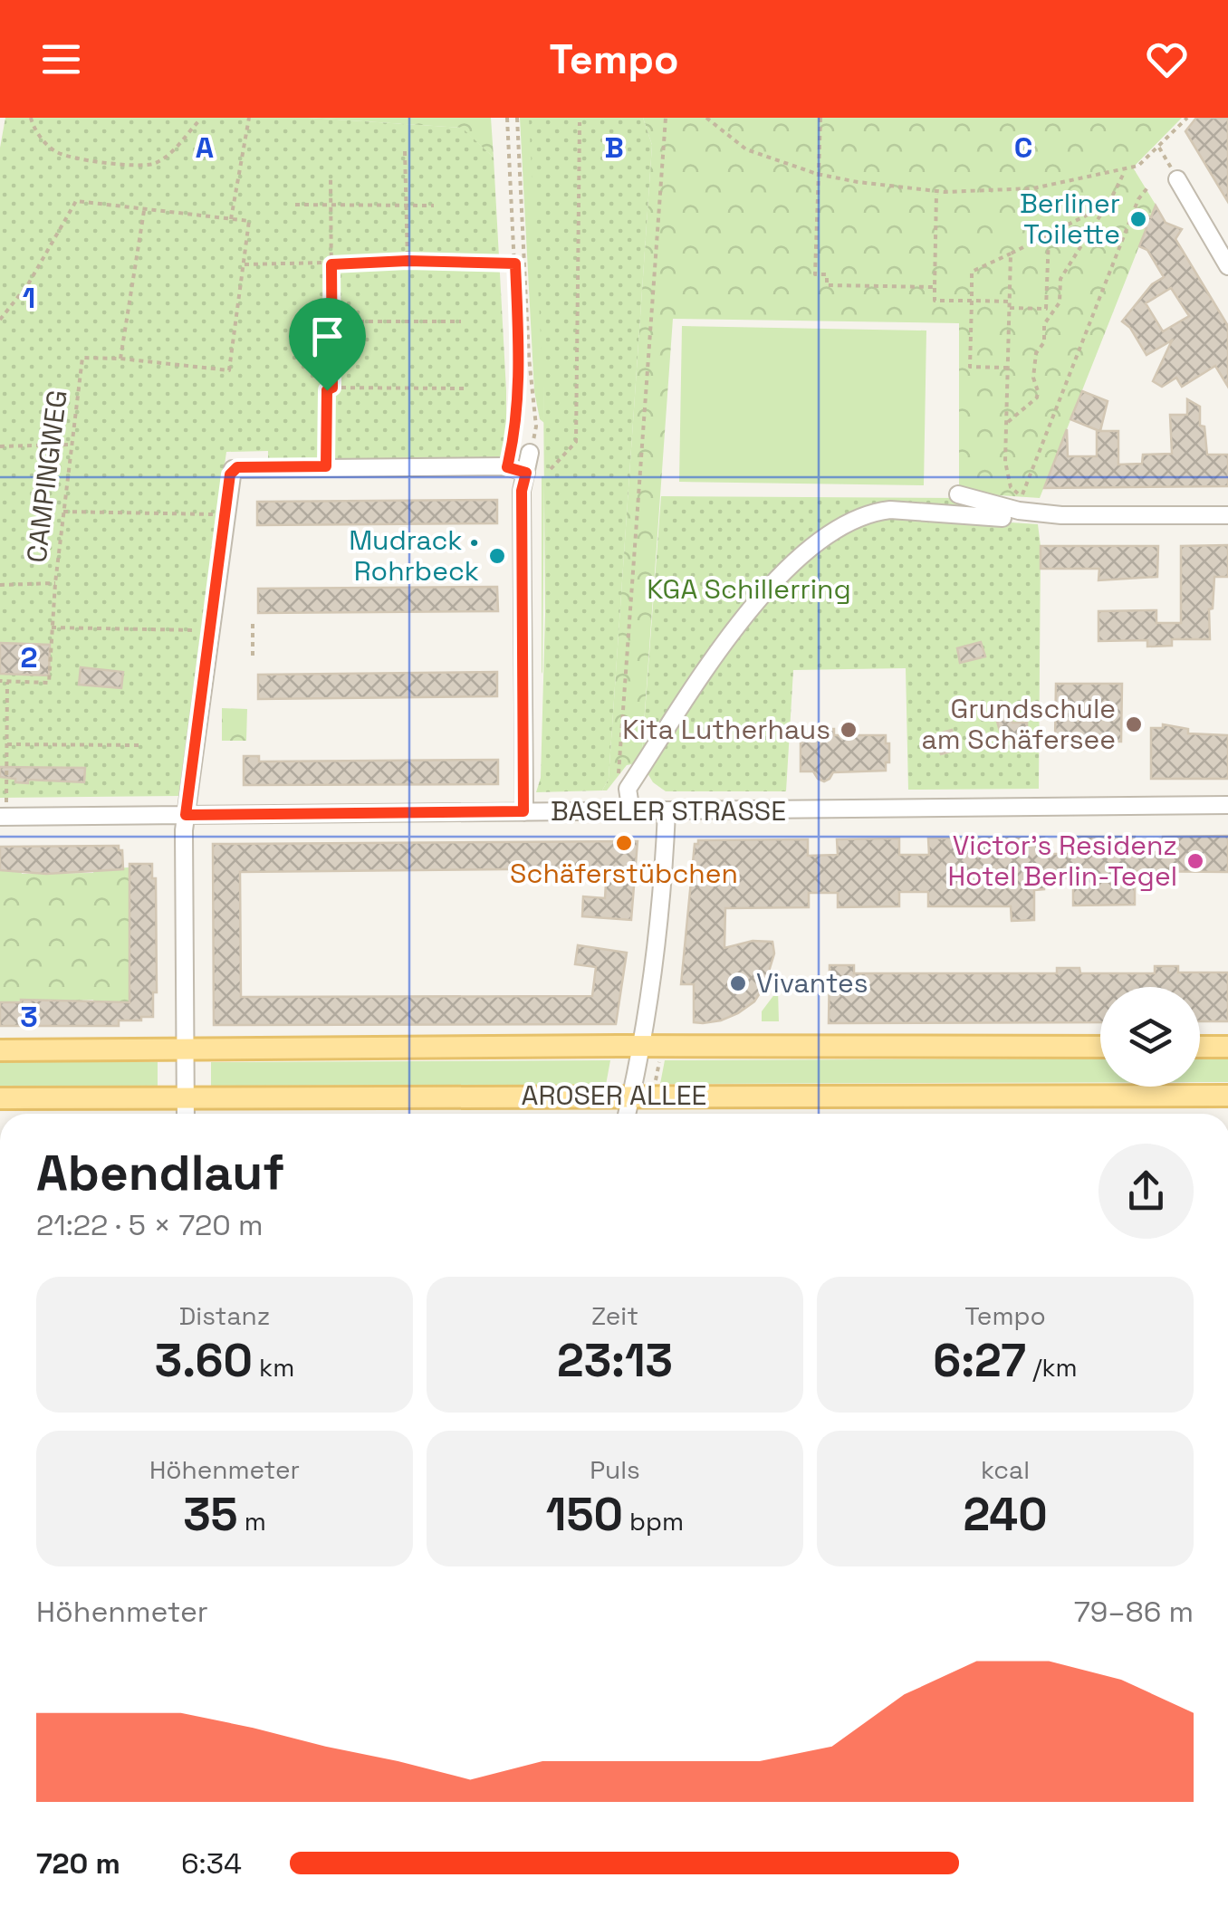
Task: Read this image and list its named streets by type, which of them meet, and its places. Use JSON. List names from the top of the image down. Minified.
{"streets":{"main road":["AROSER ALLEE"],"street":["BASELER STRASSE"],"path":["CAMPINGWEG"]},"parks":["KGA Schillerring"],"places":["Berliner Toilette","Mudrack • Rohrbeck","Grundschule am Schäfersee","Kita Lutherhaus","Schäferstübchen","Victor's Residenz Hotel Berlin-Tegel","Vivantes"],"page":{"header":"Tempo","heading":["Abendlauf","21:22 · 5 × 720 m"],"stats":[["Distanz","3.60 km"],["Zeit","23:13"],["Tempo","6:27 /km"],["Höhenmeter","35 m"],["Puls","150 bpm"],["kcal","240"]],"chart":["Höhenmeter","79–86 m"],"list":[{"name":"720 m","note":"6:34"}]},"grid":{"columns":["A","B","C"],"rows":["1","2","3"]}}
